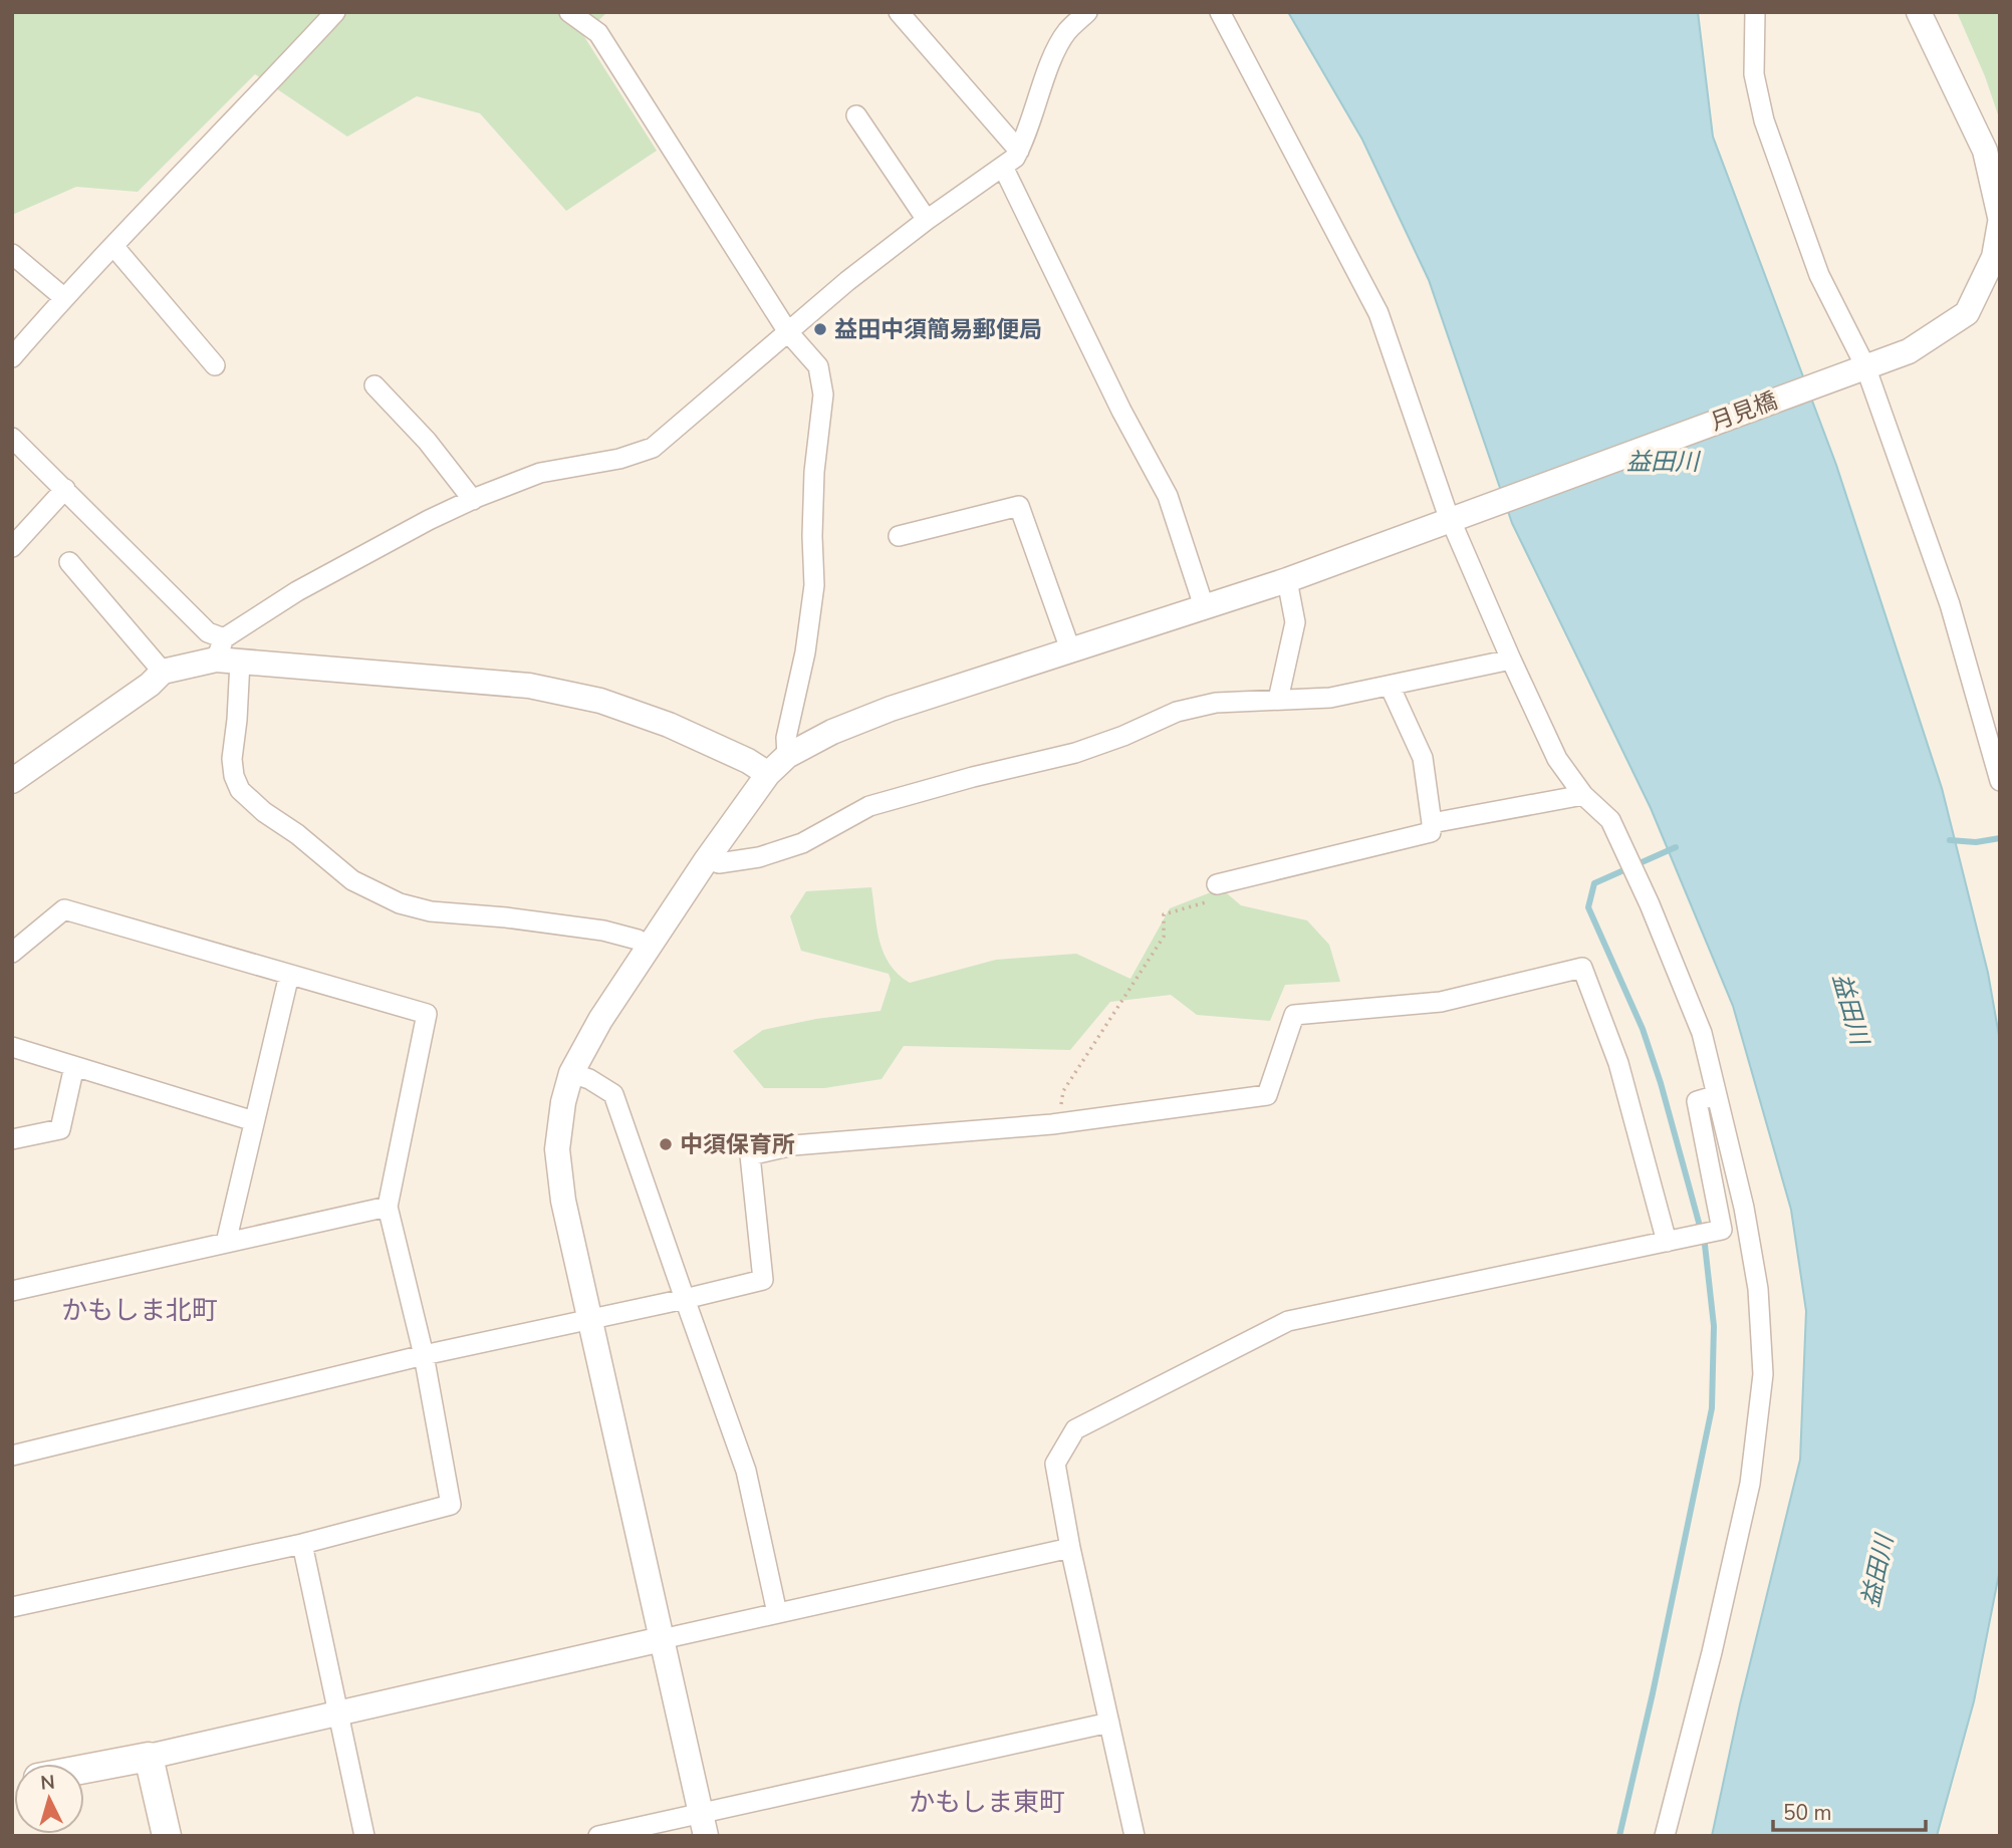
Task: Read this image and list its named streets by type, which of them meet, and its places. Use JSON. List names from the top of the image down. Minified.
{"streets":{"street":["月見橋"]},"districts":["かもしま北町","かもしま東町"],"water":["益田川"],"places":["益田中須簡易郵便局","中須保育所"],"scale_bar":"50 m","north":"top"}
